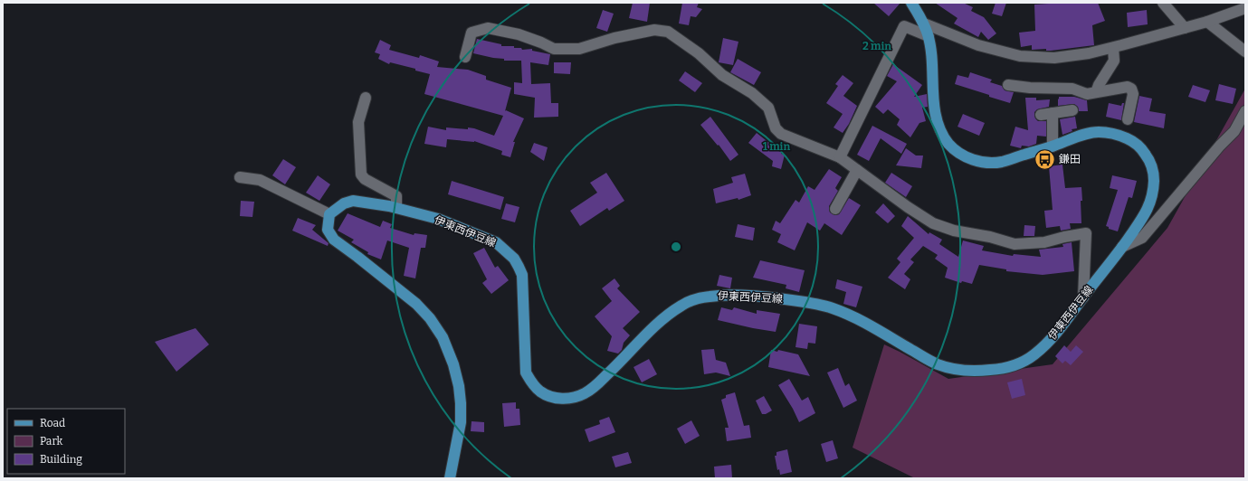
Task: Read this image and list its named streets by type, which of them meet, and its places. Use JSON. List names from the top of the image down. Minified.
{"streets":{"main road":["伊東西伊豆線"]},"places":{"bus stop":["鎌田"]},"legend":["Road","Park","Building"],"rings":["2 min","1 min"]}
